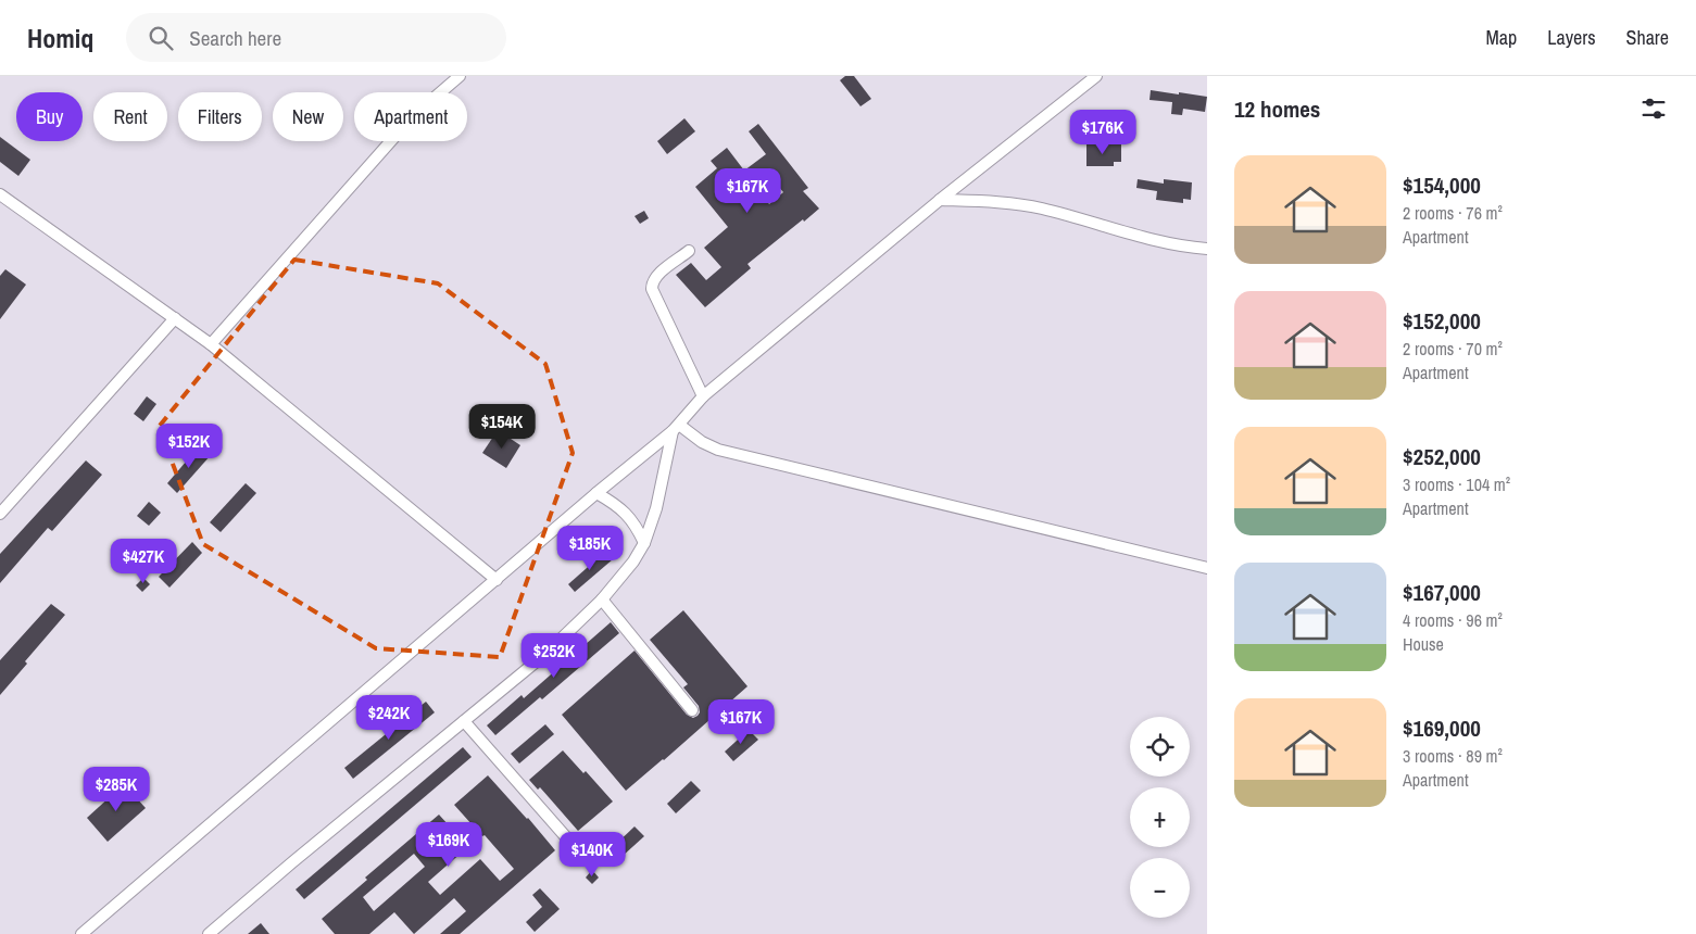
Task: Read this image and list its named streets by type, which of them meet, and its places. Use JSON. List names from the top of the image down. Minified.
{"page":{"header":"Homiq","search":"Search here","nav":["Map","Layers","Share"],"heading":"12 homes","chip":["Buy","Rent","Filters","New","Apartment"],"price":["$176K","$167K","$154K","$152K","$185K","$427K","$252K","$242K","$167K","$285K","$169K","$140K"],"list":[{"name":"$154,000","note":"2 rooms · 76 m² · Apartment"},{"name":"$152,000","note":"2 rooms · 70 m² · Apartment"},{"name":"$252,000","note":"3 rooms · 104 m² · Apartment"},{"name":"$167,000","note":"4 rooms · 96 m² · House"},{"name":"$169,000","note":"3 rooms · 89 m² · Apartment"}],"map_buttons":["+","−"]}}
